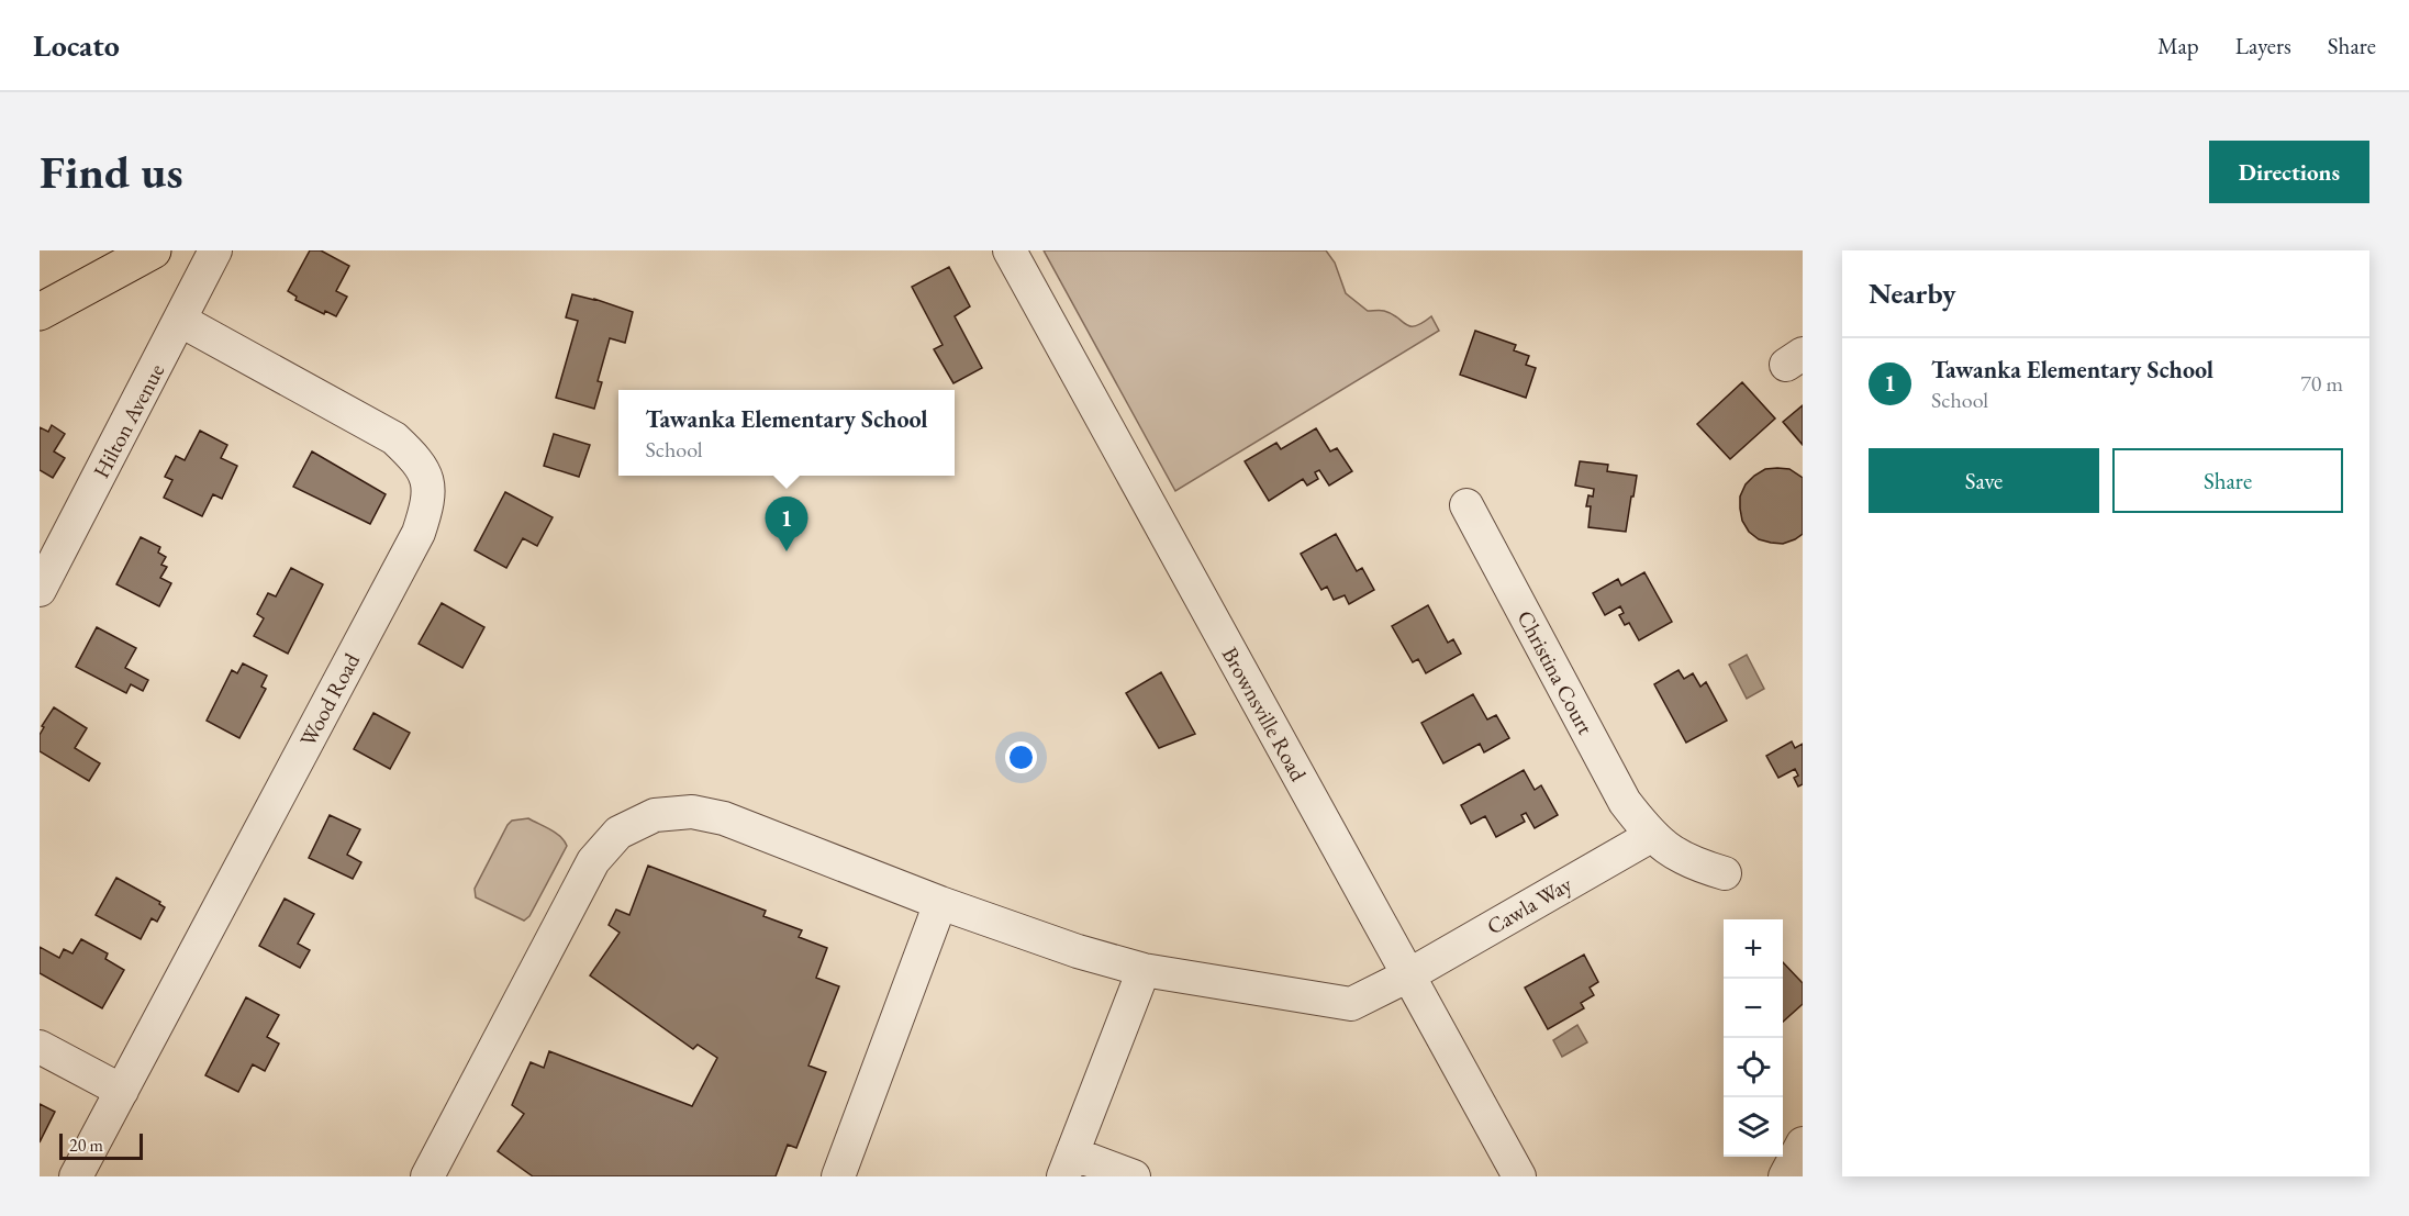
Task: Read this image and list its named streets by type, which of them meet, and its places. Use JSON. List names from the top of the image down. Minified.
{"streets":{"street":["Hilton Avenue","Christina Court","Wood Road","Brownsville Road","Cawla Way"]},"crossings":[["Hilton Avenue","Wood Road"],["Christina Court","Cawla Way"],["Brownsville Road","Cawla Way"]],"scale_bar":"20 m","page":{"header":"Locato","nav":["Map","Layers","Share"],"buttons":["Directions",["Save","Share"]],"title":"Find us","heading":"Nearby","list":[{"mark":"1","name":"Tawanka Elementary School","note":"School","value":"70 m"}],"popup":["Tawanka Elementary School","School"],"pins":"1","map_buttons":["+","−"],"scale":"20 m"}}
